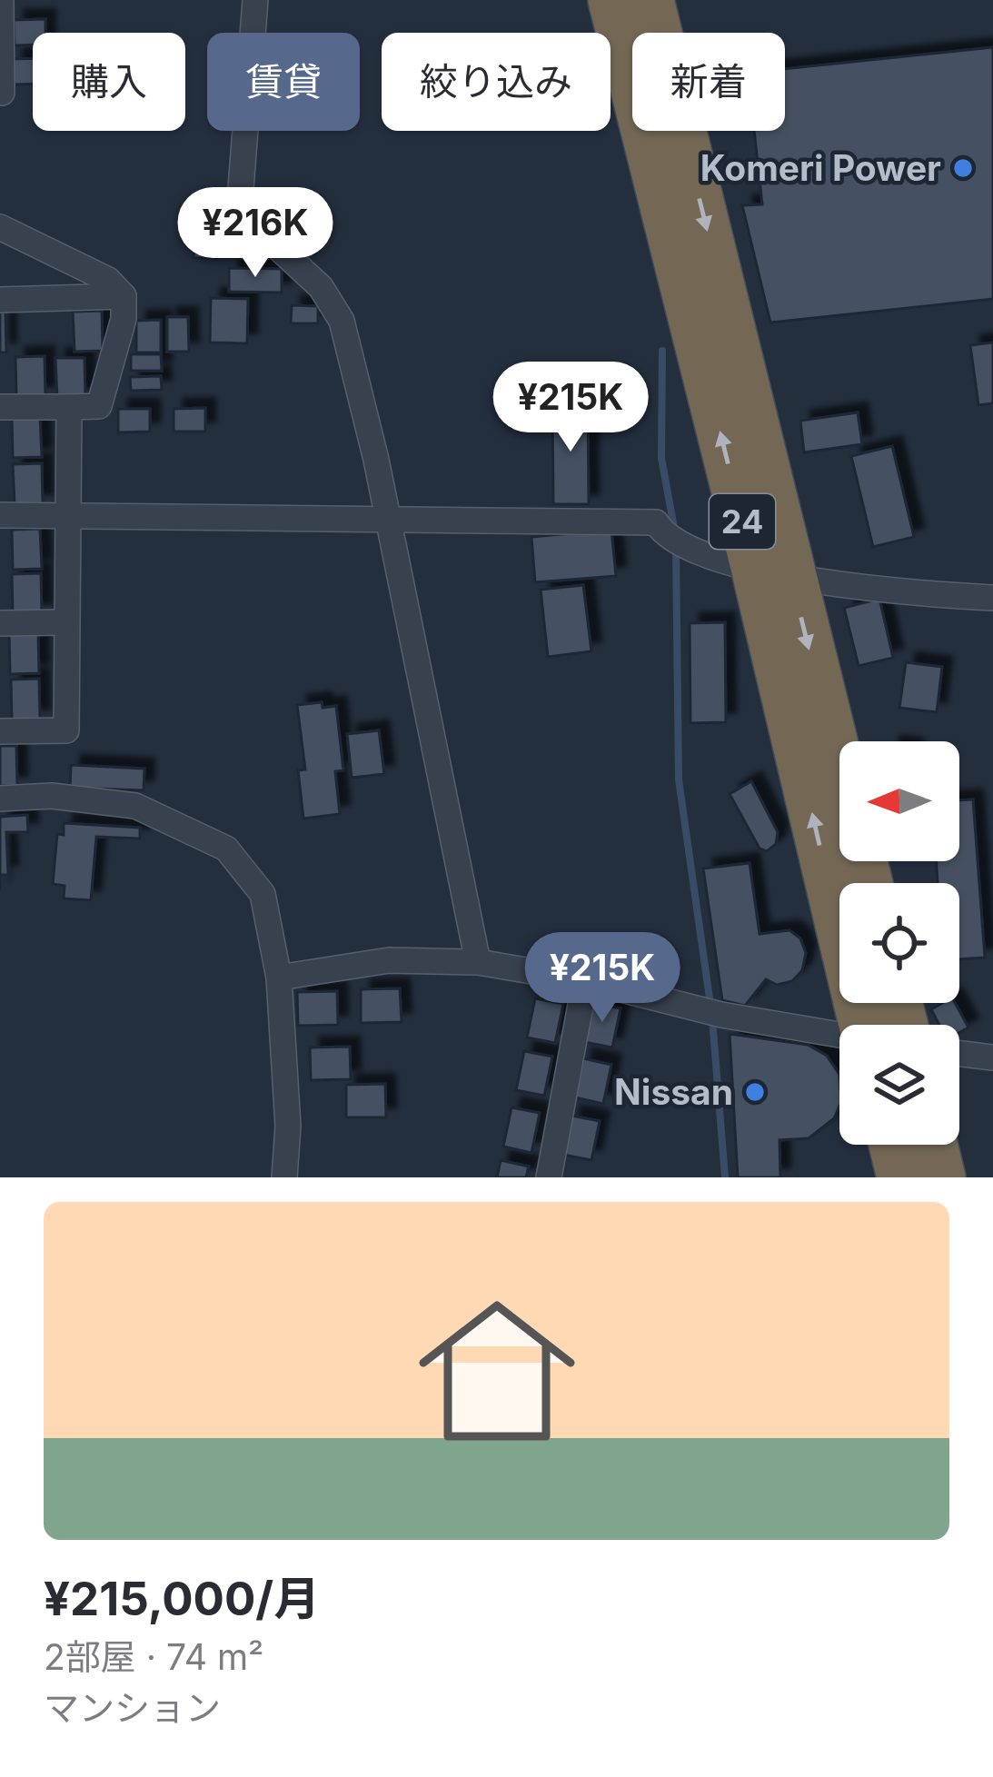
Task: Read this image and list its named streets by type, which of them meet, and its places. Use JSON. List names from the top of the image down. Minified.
{"streets":{"highway":["24"]},"places":["Komeri Power","Nissan"],"north":"left","page":{"chip":["購入","賃貸","絞り込み","新着"],"price":["¥216K","¥215K","¥215K"],"list":[{"name":"¥215,000/月","note":"2部屋 · 74 m² · マンション"}]}}
